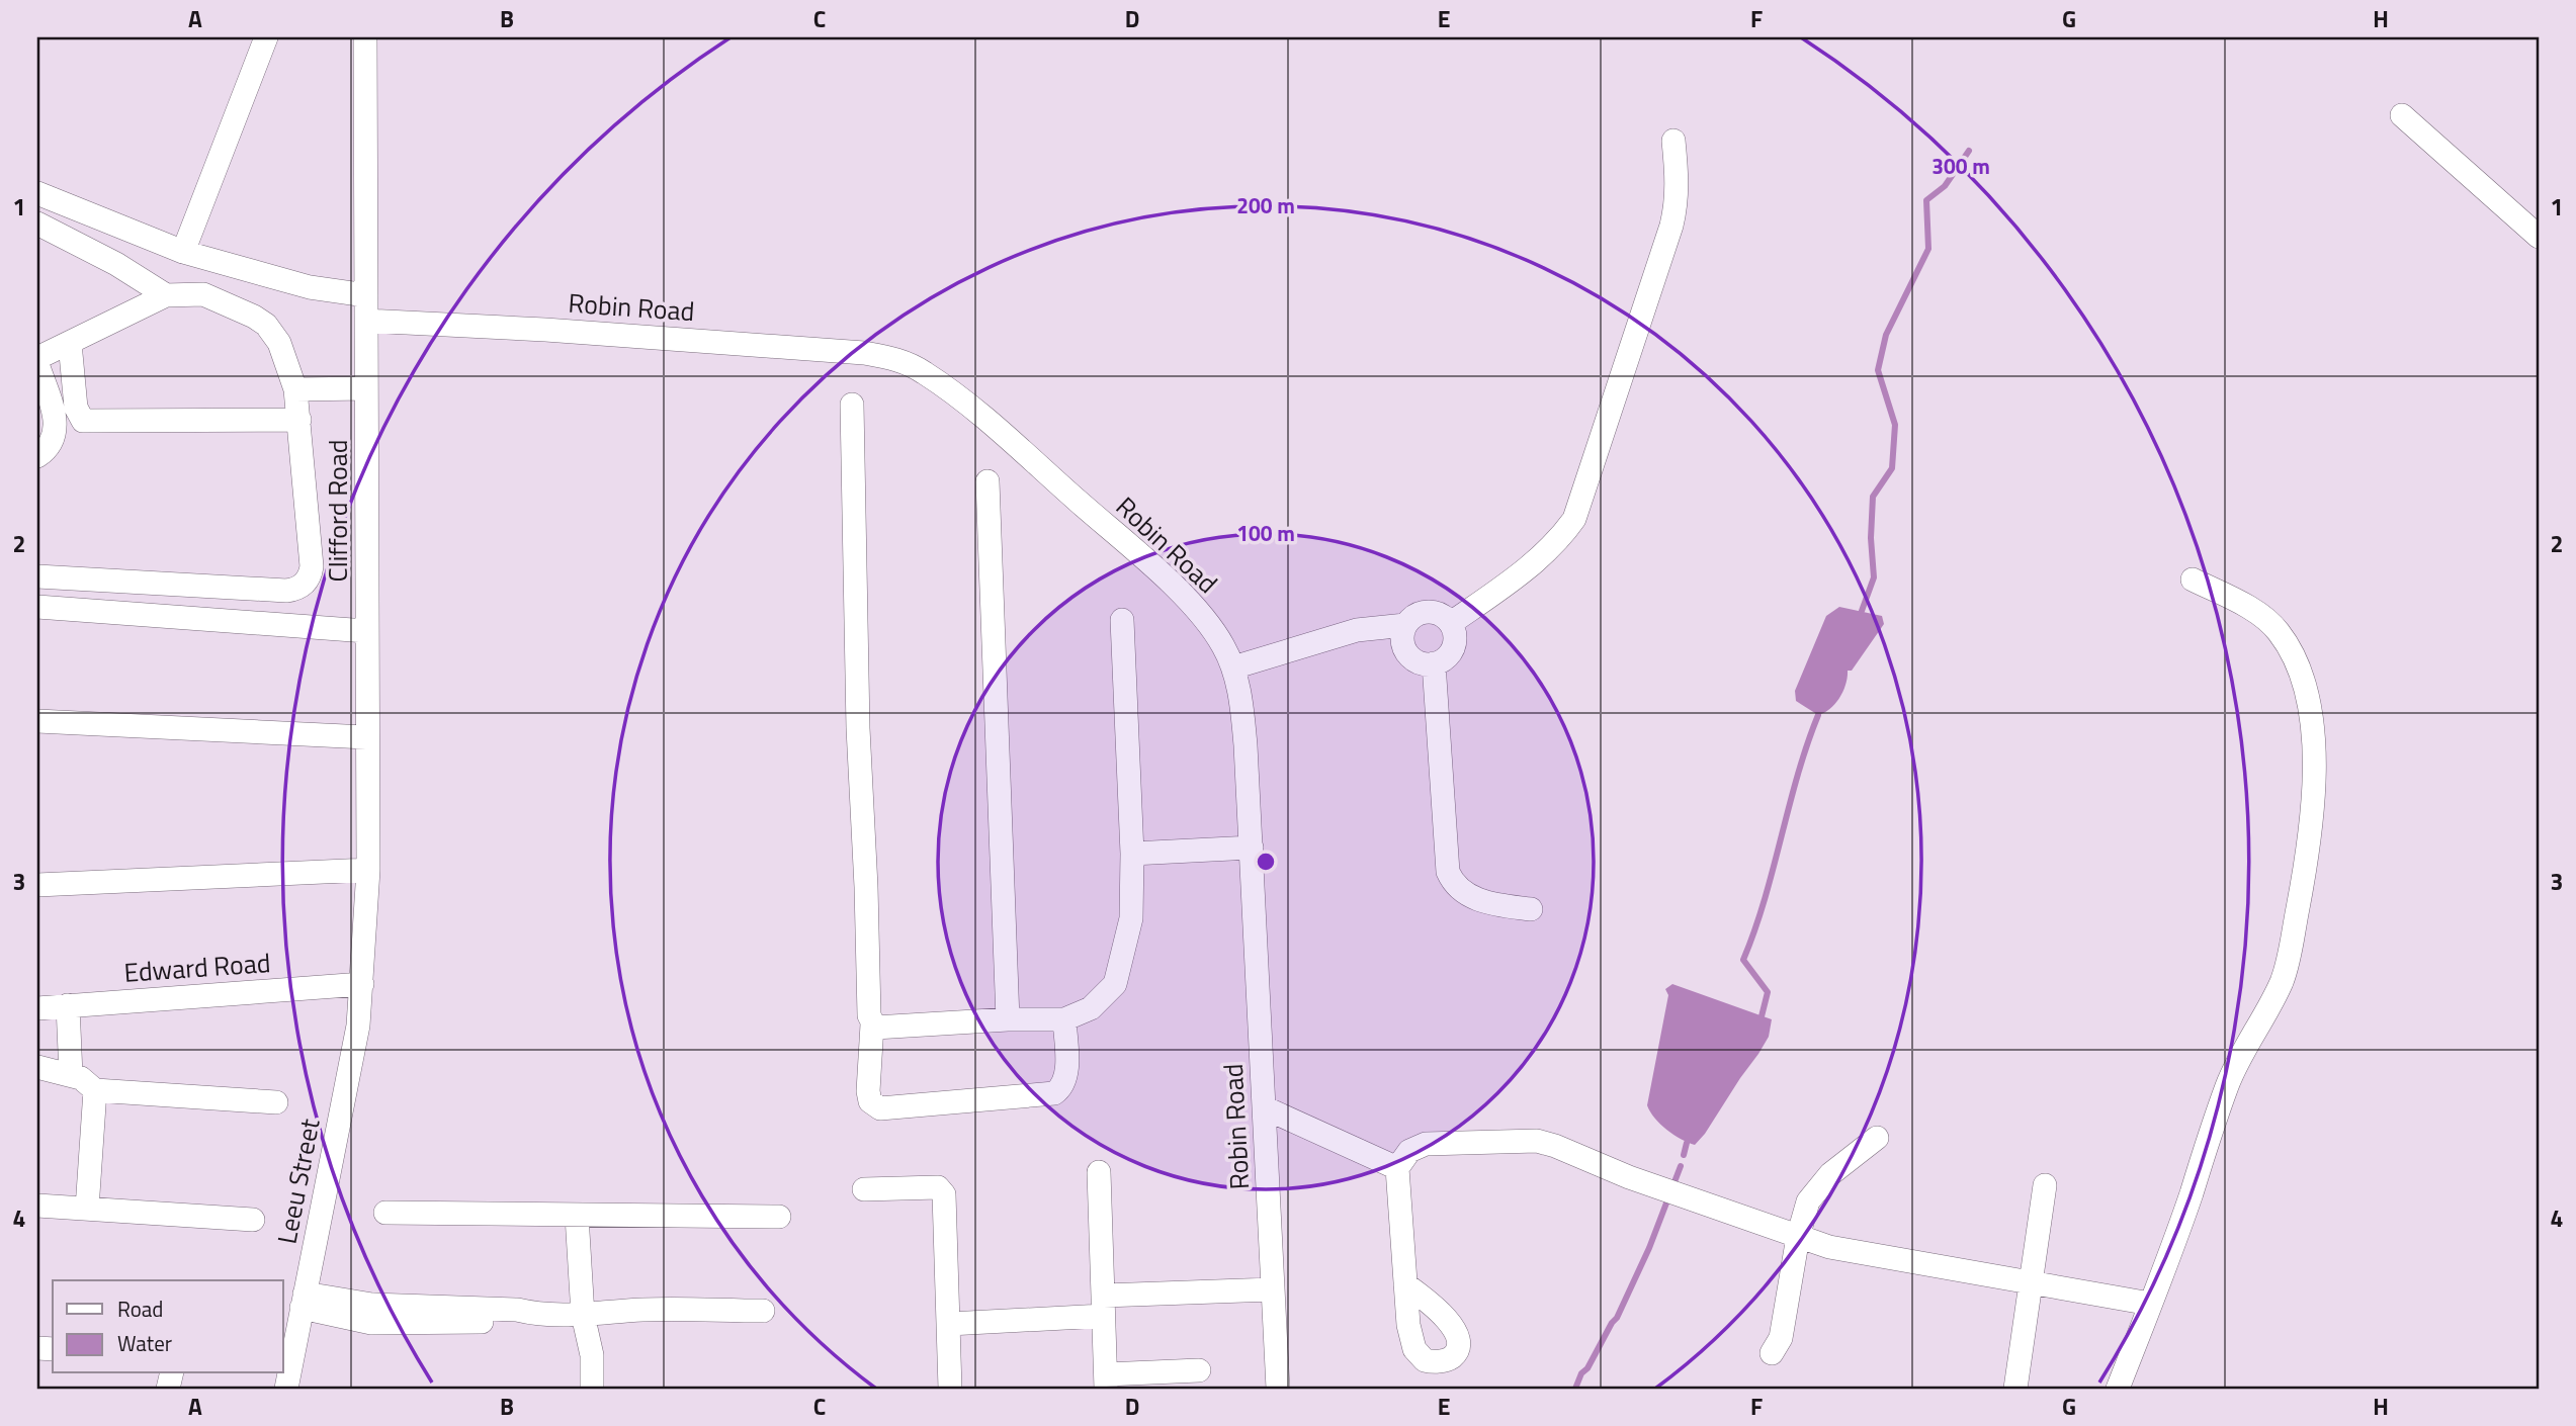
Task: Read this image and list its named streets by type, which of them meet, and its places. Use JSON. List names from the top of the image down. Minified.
{"streets":{"street":["Robin Road","Clifford Road","Edward Road","Leeu Street"]},"crossings":[["Robin Road","Clifford Road"],["Clifford Road","Edward Road"],["Clifford Road","Leeu Street"],["Edward Road","Leeu Street"]],"legend":["Road","Water"],"grid":{"columns":["A","B","C","D","E","F","G","H"],"rows":["1","2","3","4"]},"rings":["300 m","200 m","100 m"]}
